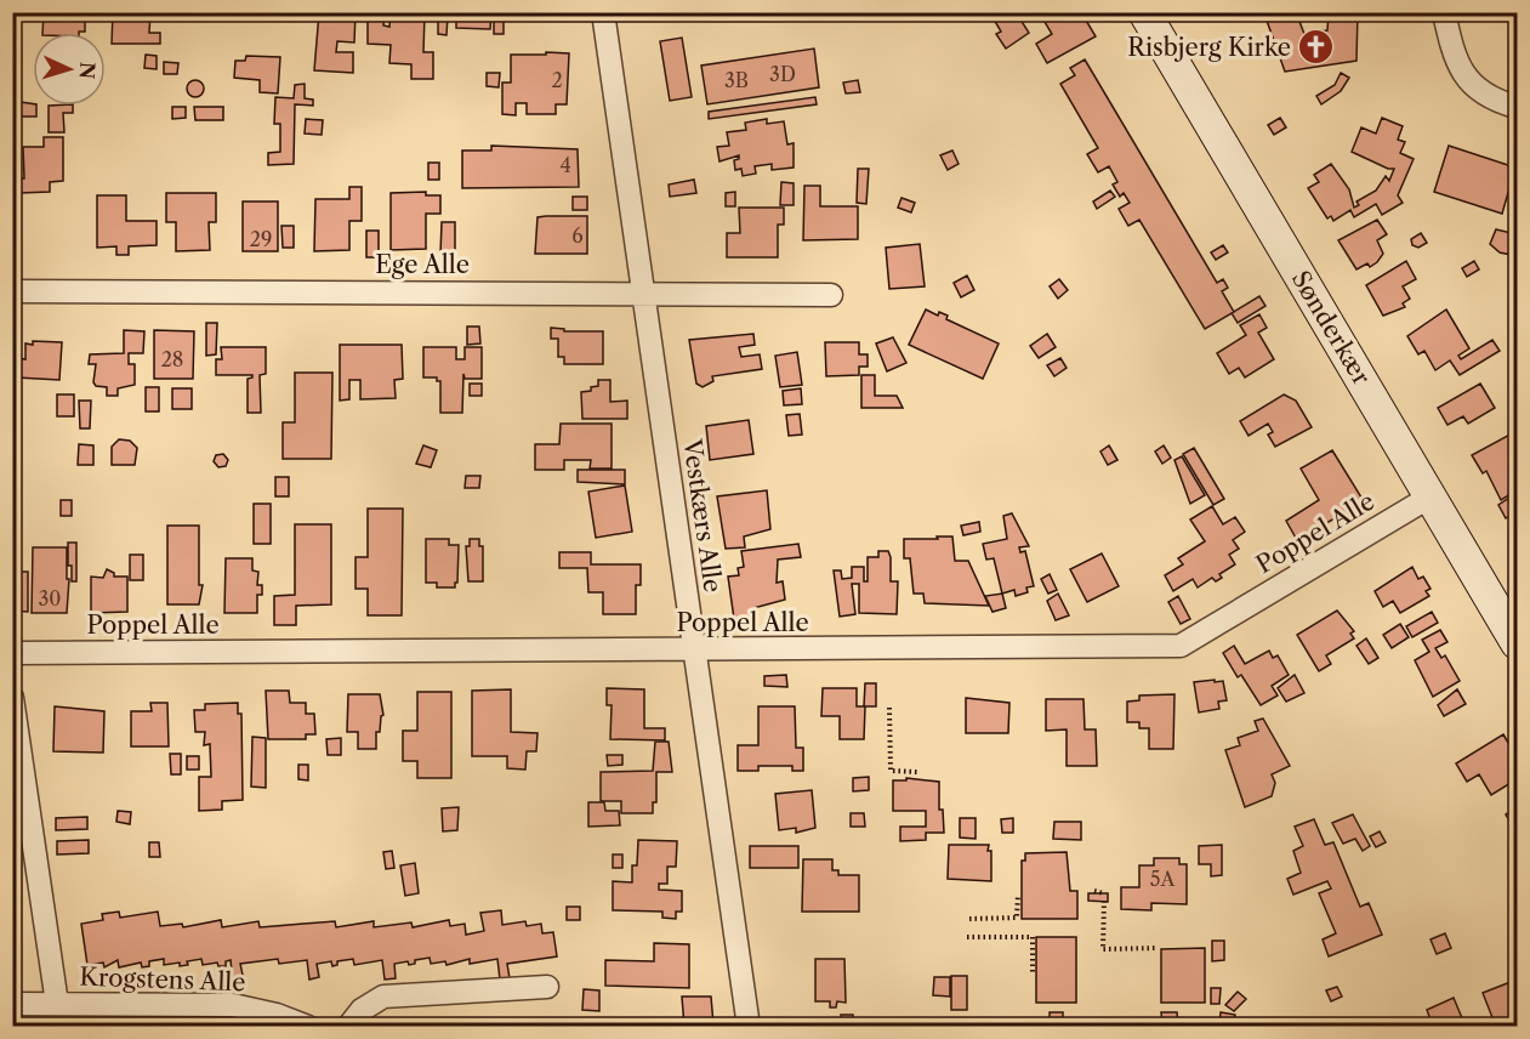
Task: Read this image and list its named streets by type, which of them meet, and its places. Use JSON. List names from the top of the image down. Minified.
{"streets":{"street":["Ege Alle","Sønderkær","Vestkærs Alle","Poppel Alle","Krogstens Alle"]},"crossings":[["Ege Alle","Vestkærs Alle"],["Sønderkær","Poppel Alle"],["Vestkærs Alle","Poppel Alle"]],"places":{"church":["Risbjerg Kirke"]},"house_numbers":["3D","2","3B","4","6","29","28","30","5A"],"north":"right"}
